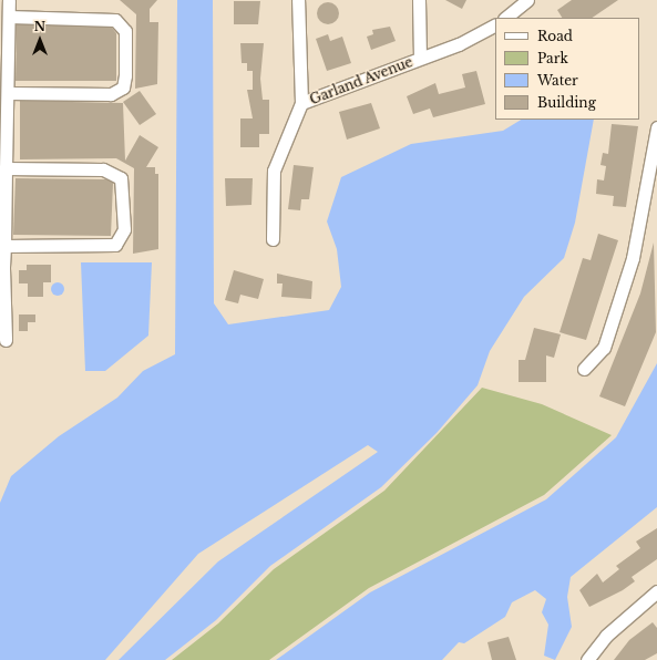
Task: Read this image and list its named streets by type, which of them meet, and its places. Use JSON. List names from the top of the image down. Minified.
{"streets":{"street":["Garland Avenue"]},"legend":["Road","Park","Water","Building"],"north":"top"}
